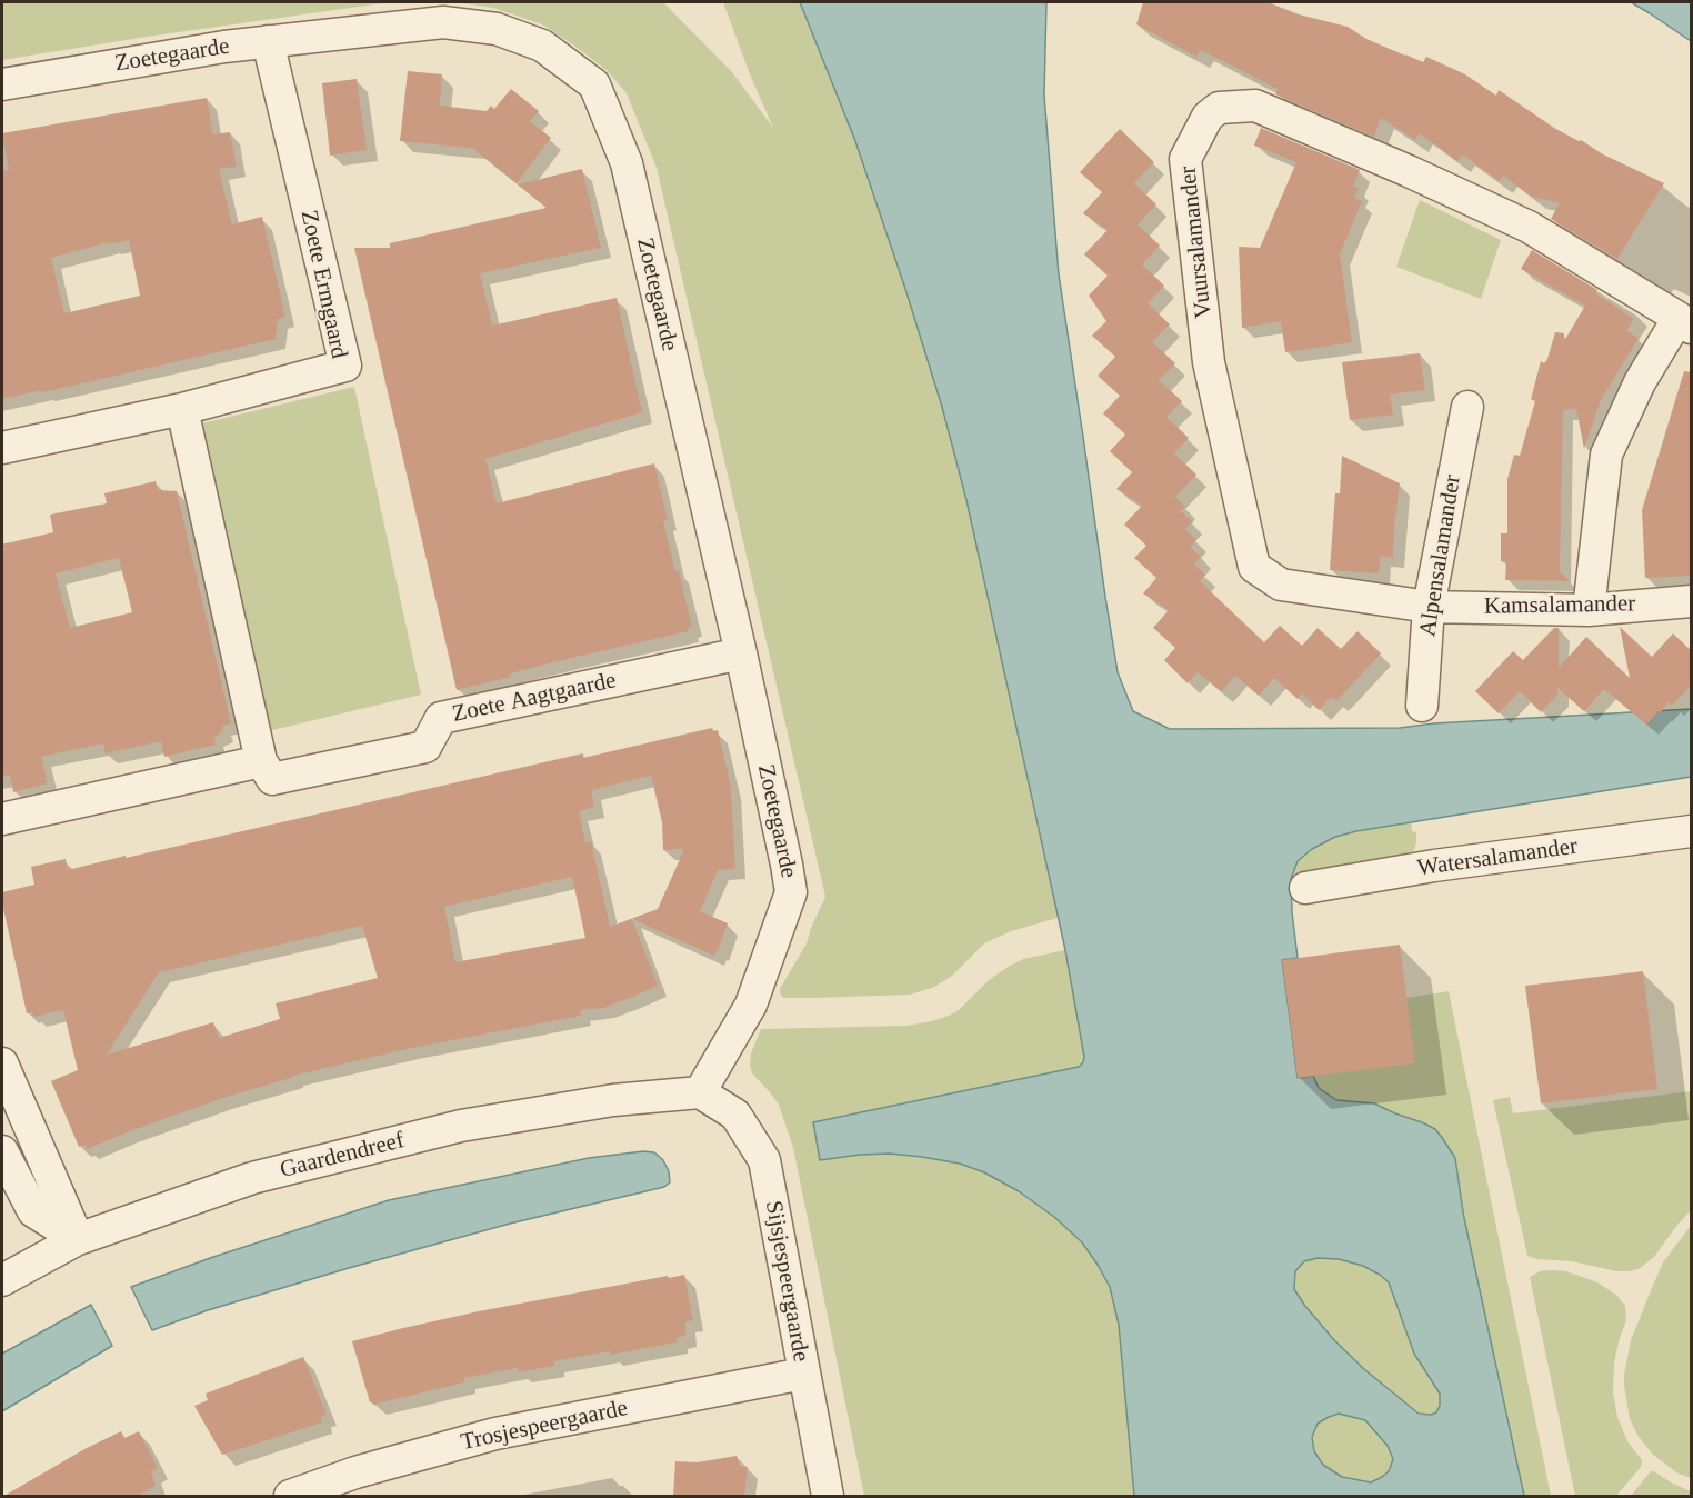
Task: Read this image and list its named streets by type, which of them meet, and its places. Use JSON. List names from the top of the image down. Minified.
{"streets":{"street":["Zoetegaarde","Vuursalamander","Zoete Ermgaard","Alpensalamander","Kamsalamander","Zoete Aagtgaarde","Watersalamander","Gaardendreef","Sijsjespeergaarde","Trosjespeergaarde"]},"crossings":[["Zoetegaarde","Zoete Ermgaard"],["Zoetegaarde","Zoete Aagtgaarde"],["Zoetegaarde","Gaardendreef"],["Zoetegaarde","Sijsjespeergaarde"],["Vuursalamander","Alpensalamander"],["Vuursalamander","Kamsalamander"],["Alpensalamander","Kamsalamander"],["Gaardendreef","Sijsjespeergaarde"],["Sijsjespeergaarde","Trosjespeergaarde"]]}
